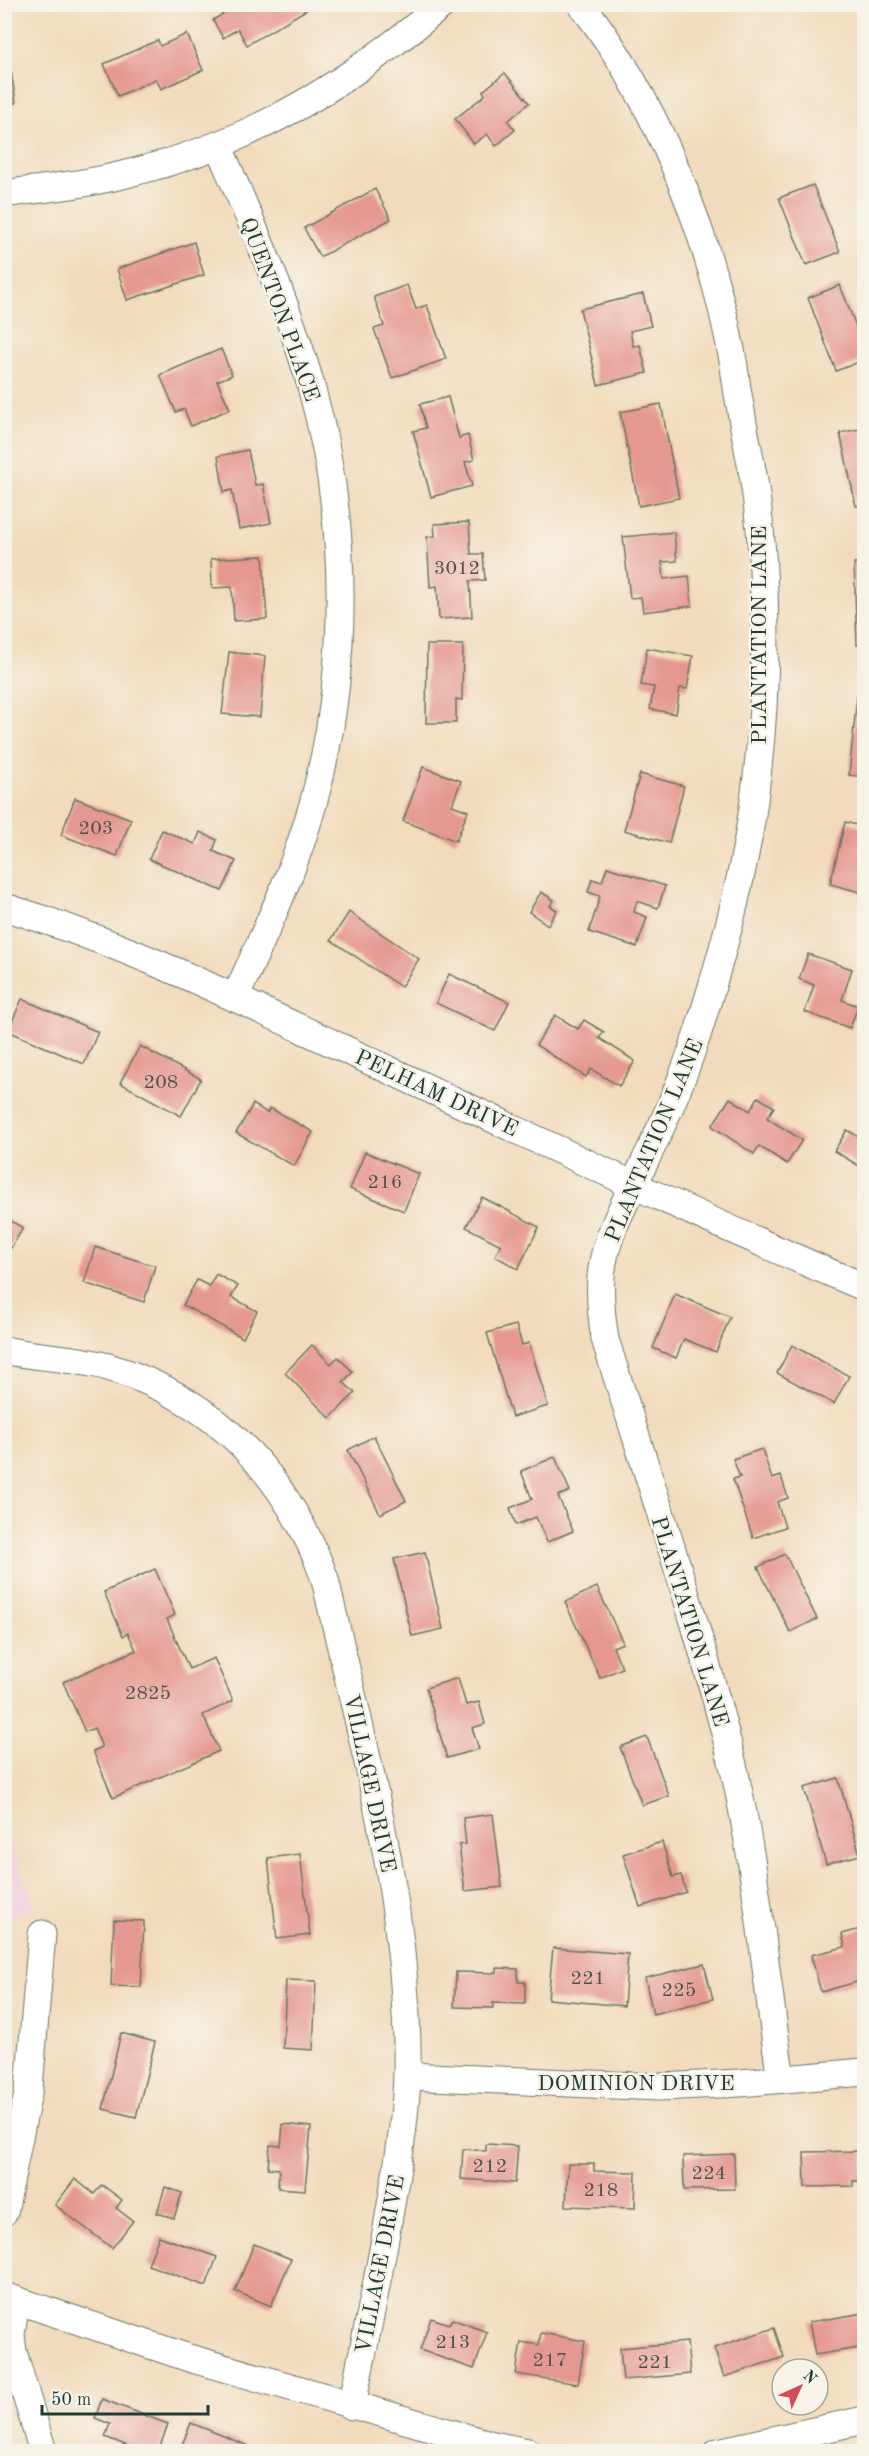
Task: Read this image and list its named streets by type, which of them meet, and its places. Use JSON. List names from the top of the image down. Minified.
{"streets":{"street":["QUENTON PLACE","PLANTATION LANE","PELHAM DRIVE","VILLAGE DRIVE","DOMINION DRIVE"]},"crossings":[["QUENTON PLACE","PELHAM DRIVE"],["PLANTATION LANE","PELHAM DRIVE"],["PLANTATION LANE","DOMINION DRIVE"],["VILLAGE DRIVE","DOMINION DRIVE"]],"house_numbers":["3012","203","208","216","2825","221","225","212","224","218","213","217","221"],"scale_bar":"50 m","north":"top right"}
